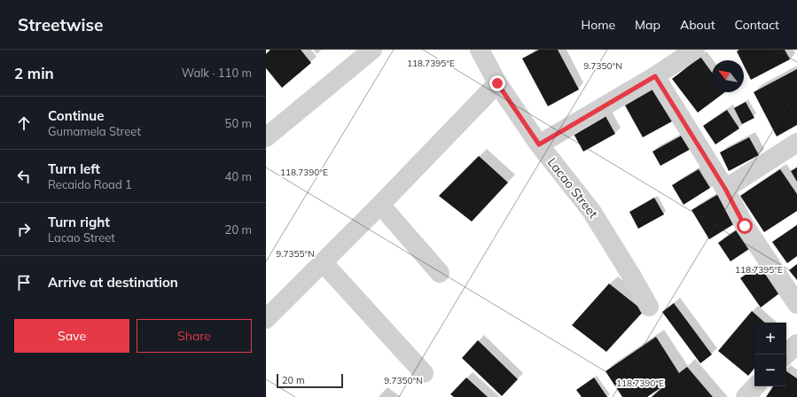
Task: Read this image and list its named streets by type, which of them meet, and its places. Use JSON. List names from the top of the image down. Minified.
{"streets":{"street":["Lacao Street"]},"scale_bar":"20 m","north":"top left","page":{"header":"Streetwise","nav":["Home","Map","About","Contact"],"heading":["2 min","Walk · 110 m"],"list":[["Continue","Gumamela Street","50 m"],["Turn left","Recaido Road 1","40 m"],["Turn right","Lacao Street","20 m"],"Arrive at destination"],"buttons":["Save","Share"],"map_buttons":["+","−"],"scale":"20 m"},"coordinates":["118.7395°E","9.7350°N","118.7390°E","9.7355°N"]}
